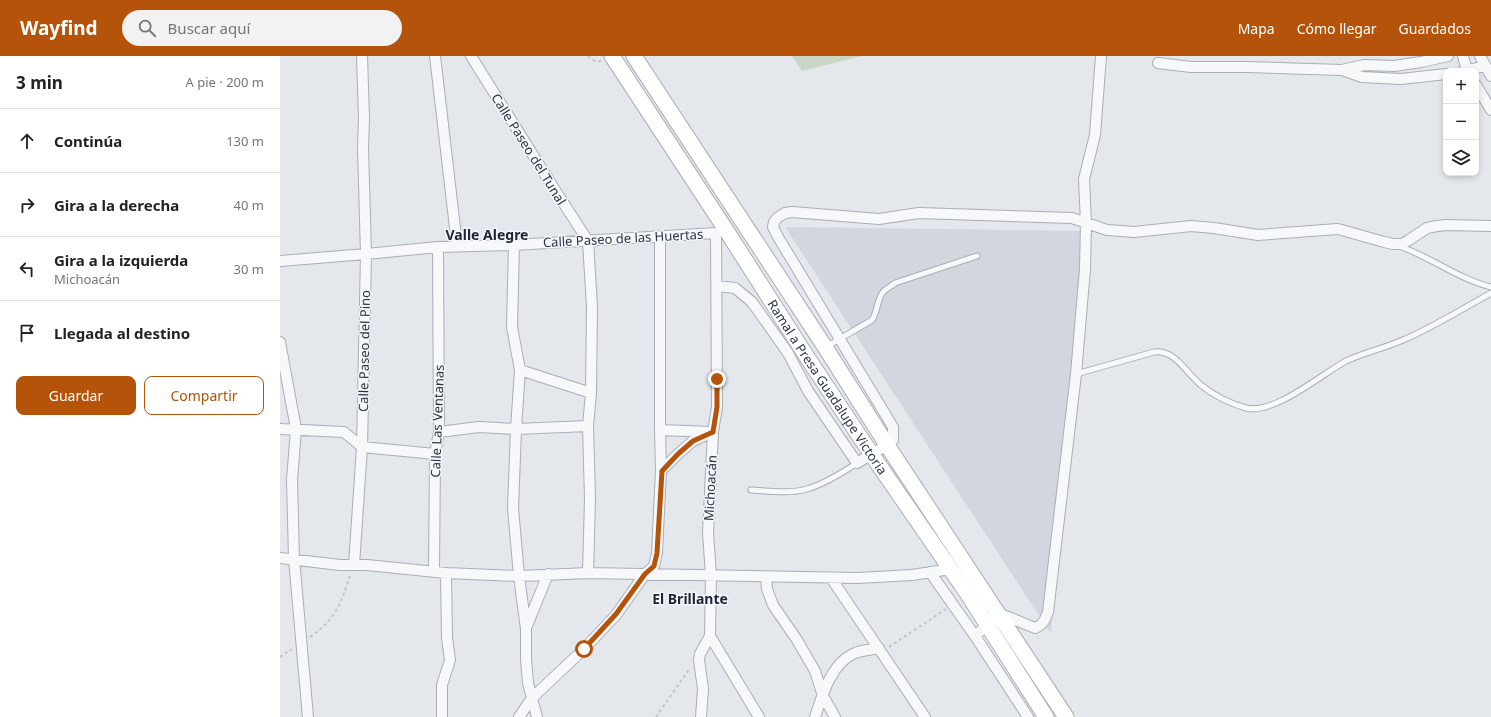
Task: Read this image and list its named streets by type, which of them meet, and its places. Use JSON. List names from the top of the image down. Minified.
{"streets":{"main road":["Ramal a Presa Guadalupe Victoria"],"street":["Calle Paseo del Tunal","Calle Paseo de las Huertas","Calle Paseo del Pino","Calle Las Ventanas","Michoacán"]},"crossings":[["Calle Paseo del Tunal","Calle Paseo de las Huertas"],["Calle Paseo de las Huertas","Calle Paseo del Pino"],["Calle Paseo de las Huertas","Ramal a Presa Guadalupe Victoria"],["Calle Paseo de las Huertas","Calle Las Ventanas"],["Calle Paseo de las Huertas","Michoacán"],["Ramal a Presa Guadalupe Victoria","Michoacán"]],"districts":["Valle Alegre","El Brillante"],"page":{"header":"Wayfind","search":"Buscar aquí","nav":["Mapa","Cómo llegar","Guardados"],"heading":["3 min","A pie · 200 m"],"map_buttons":["+","−"],"list":[["Continúa","130 m"],["Gira a la derecha","40 m"],["Gira a la izquierda","Michoacán","30 m"],"Llegada al destino"],"buttons":["Guardar","Compartir"]}}
